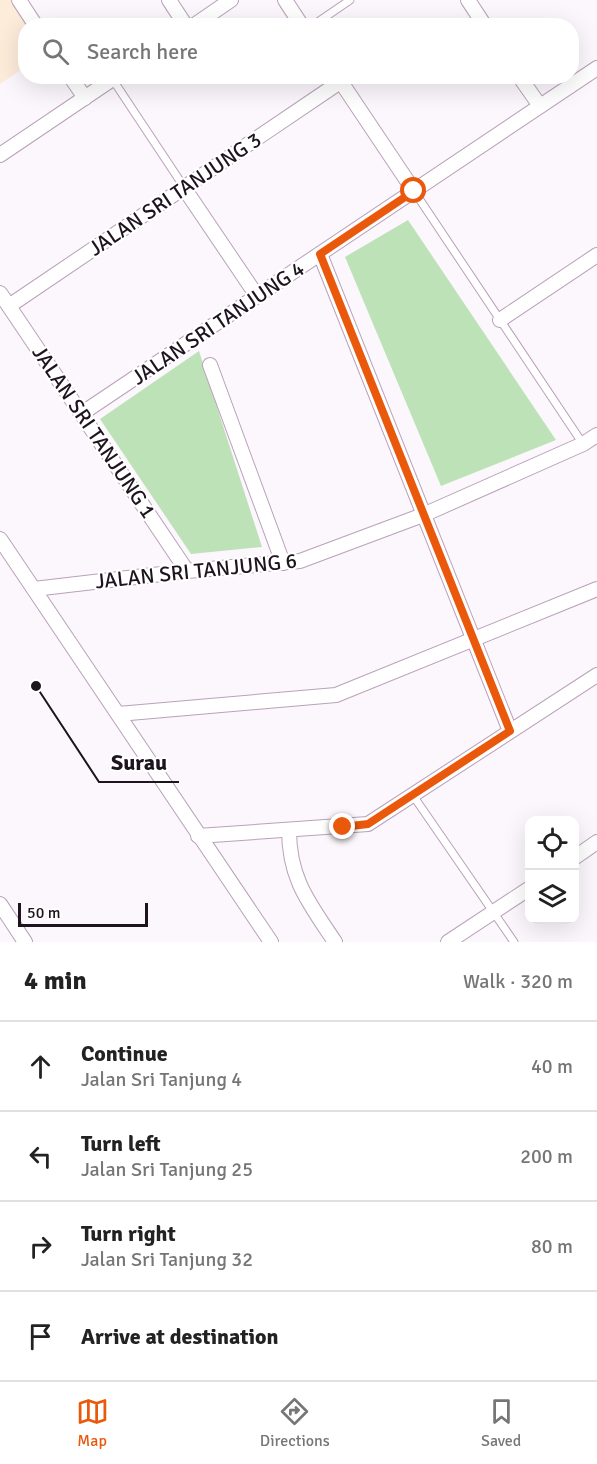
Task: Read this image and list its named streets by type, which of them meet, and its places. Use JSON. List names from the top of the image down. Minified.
{"streets":{"street":["JALAN SRI TANJUNG 3","JALAN SRI TANJUNG 4","JALAN SRI TANJUNG 1","JALAN SRI TANJUNG 6"]},"crossings":[["JALAN SRI TANJUNG 3","JALAN SRI TANJUNG 1"],["JALAN SRI TANJUNG 4","JALAN SRI TANJUNG 1"],["JALAN SRI TANJUNG 1","JALAN SRI TANJUNG 6"]],"places":["Surau"],"scale_bar":"50 m","page":{"search":"Search here","scale":"50 m","heading":["4 min","Walk · 320 m"],"list":[["Continue","Jalan Sri Tanjung 4","40 m"],["Turn left","Jalan Sri Tanjung 25","200 m"],["Turn right","Jalan Sri Tanjung 32","80 m"],"Arrive at destination"],"nav":["Map","Directions","Saved"]}}
